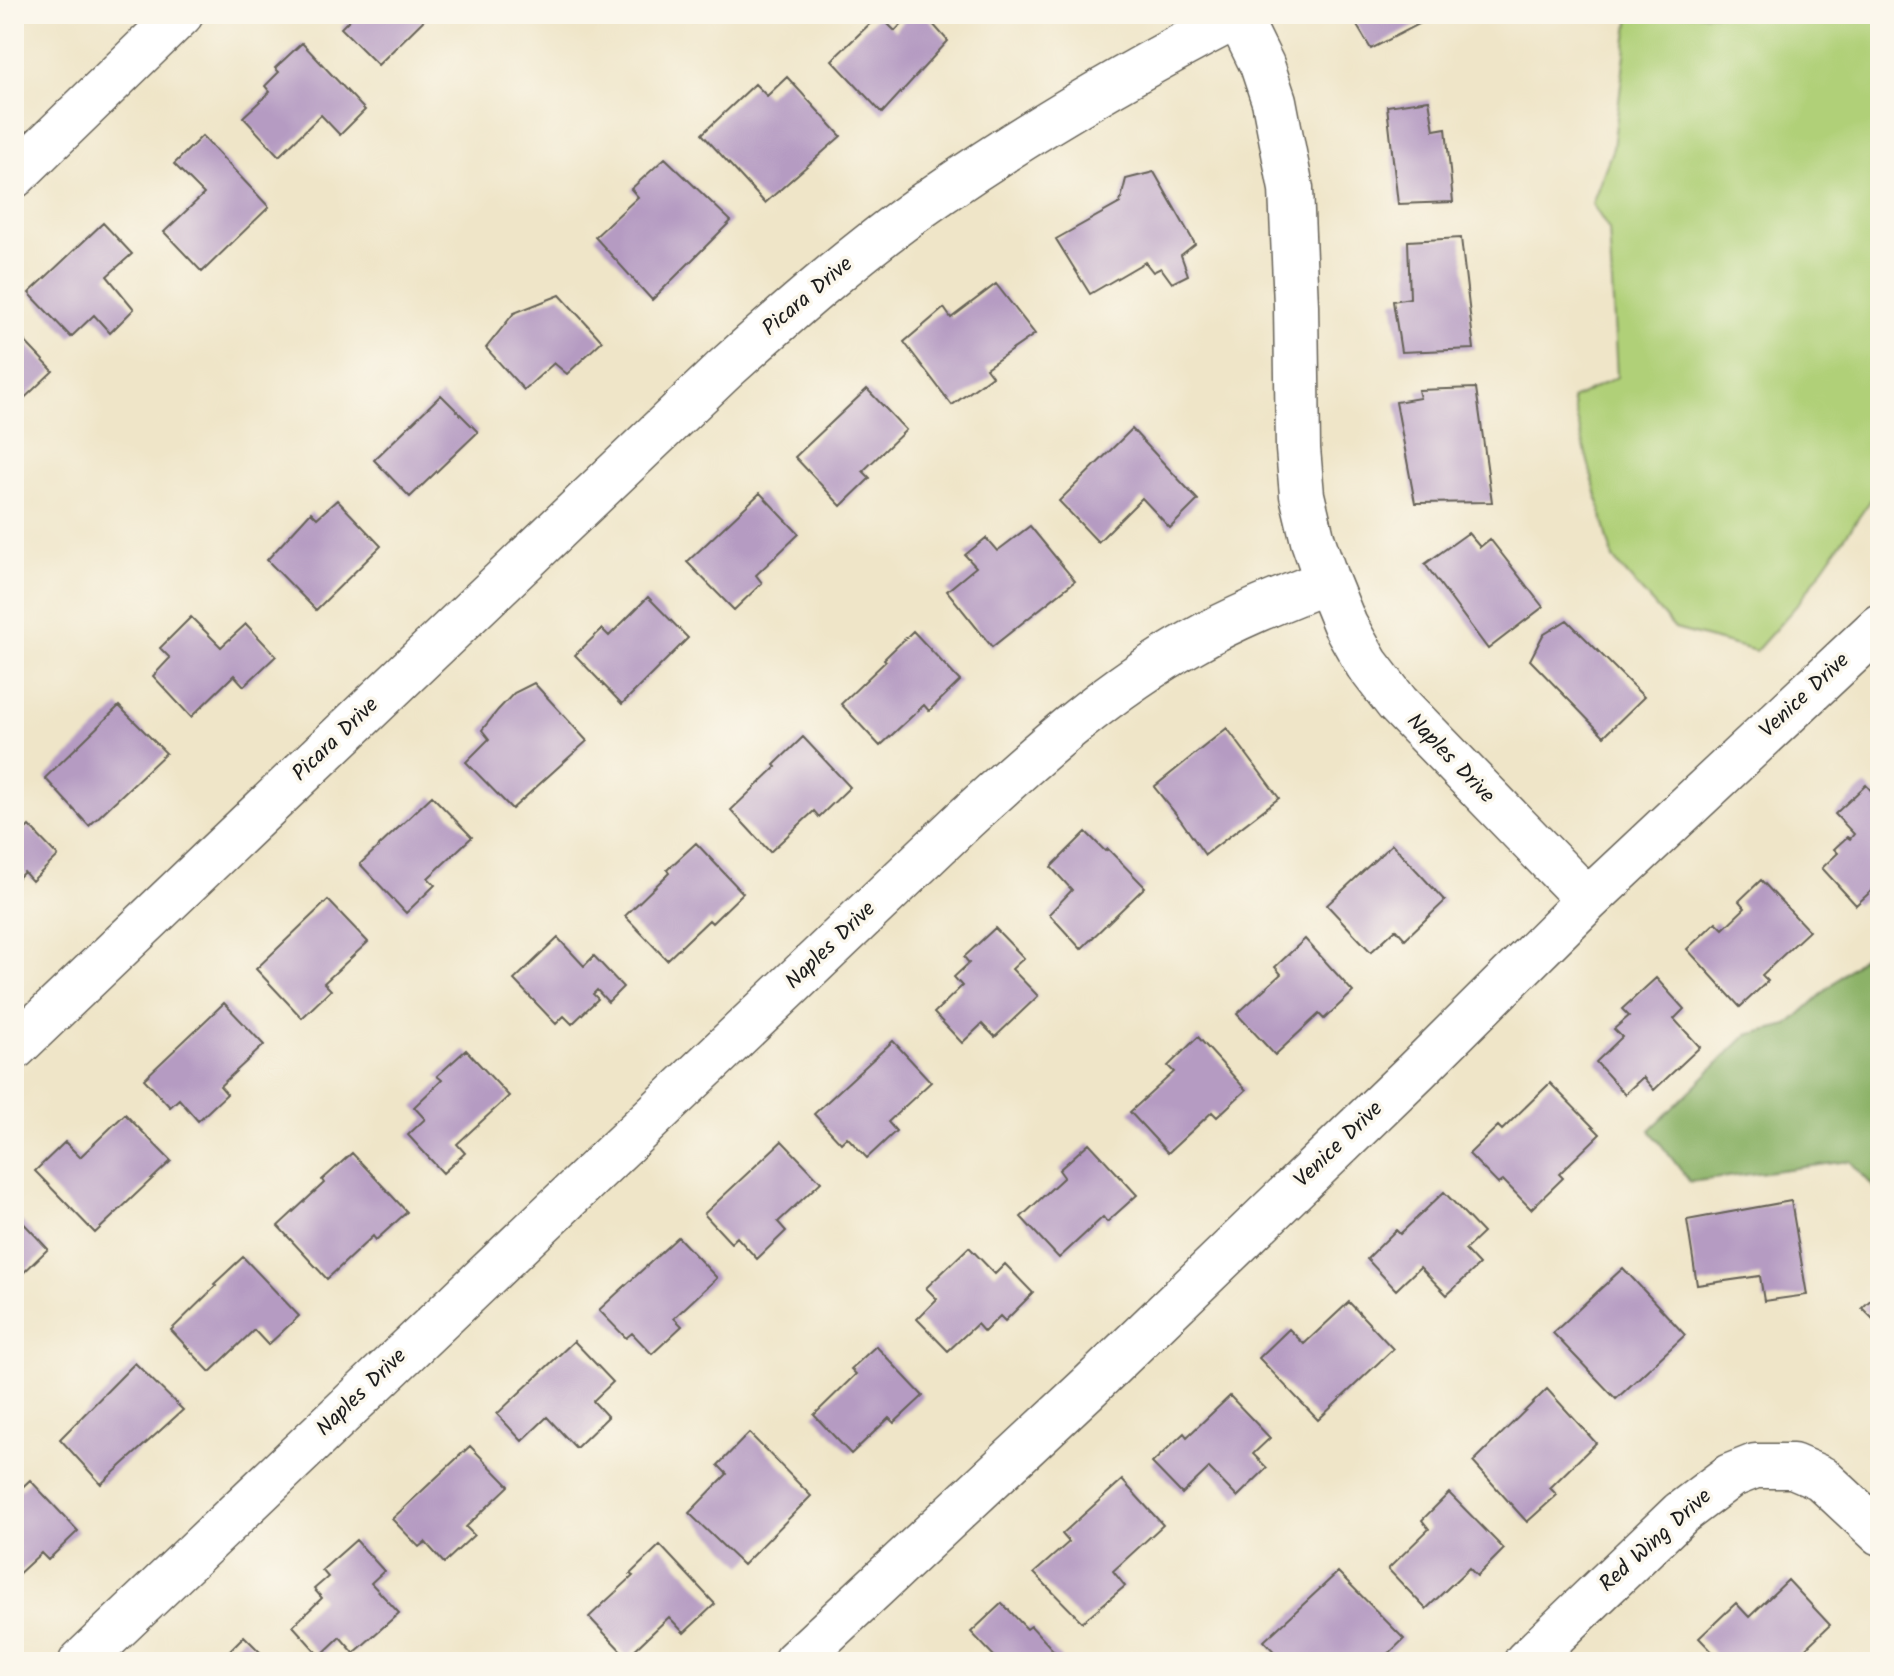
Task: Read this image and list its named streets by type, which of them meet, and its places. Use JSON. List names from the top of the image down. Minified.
{"streets":{"street":["Picara Drive","Venice Drive","Naples Drive","Red Wing Drive"]},"crossings":[["Picara Drive","Naples Drive"],["Venice Drive","Naples Drive"]]}
